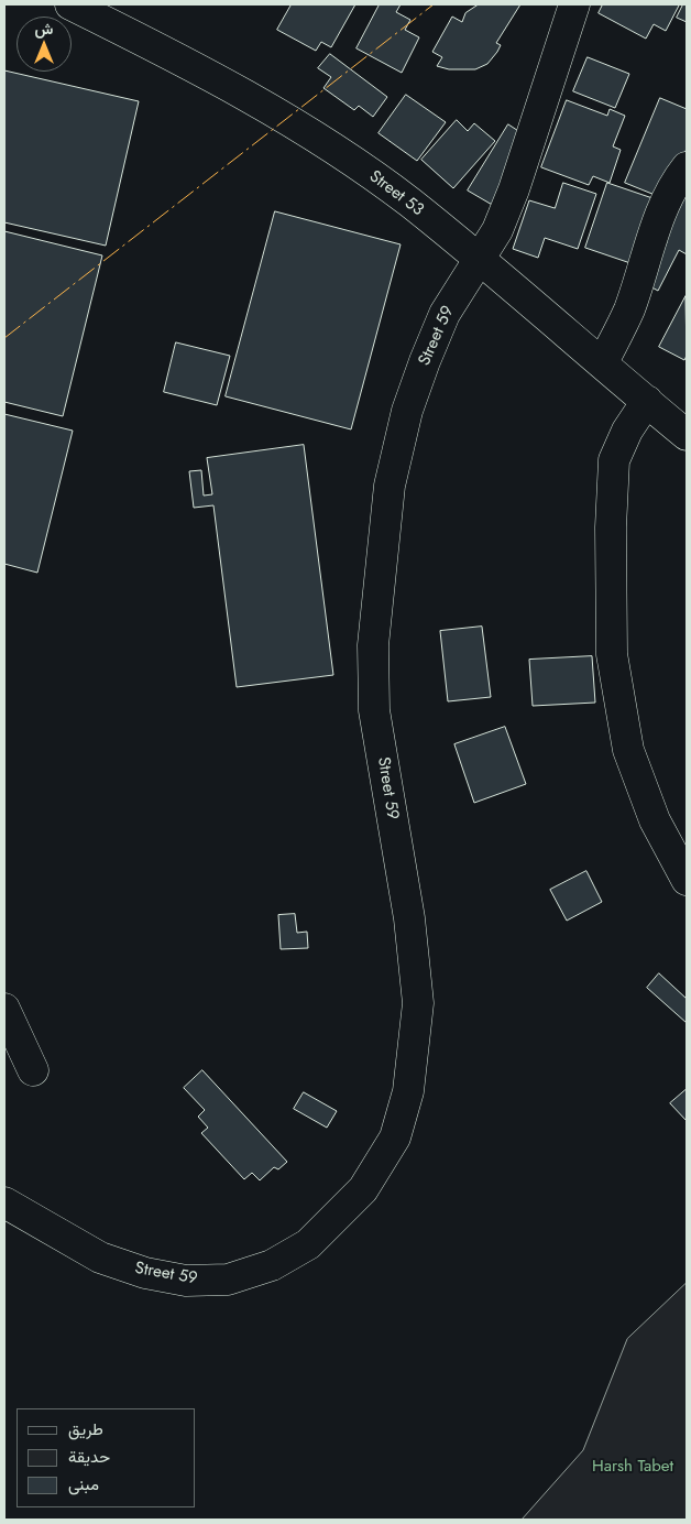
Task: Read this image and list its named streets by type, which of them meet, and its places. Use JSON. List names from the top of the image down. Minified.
{"streets":{"street":["Street 53","Street 59"]},"crossings":[["Street 53","Street 59"]],"parks":["Harsh Tabet"],"legend":["طريق","حديقة","مبنى"],"north":"top"}
